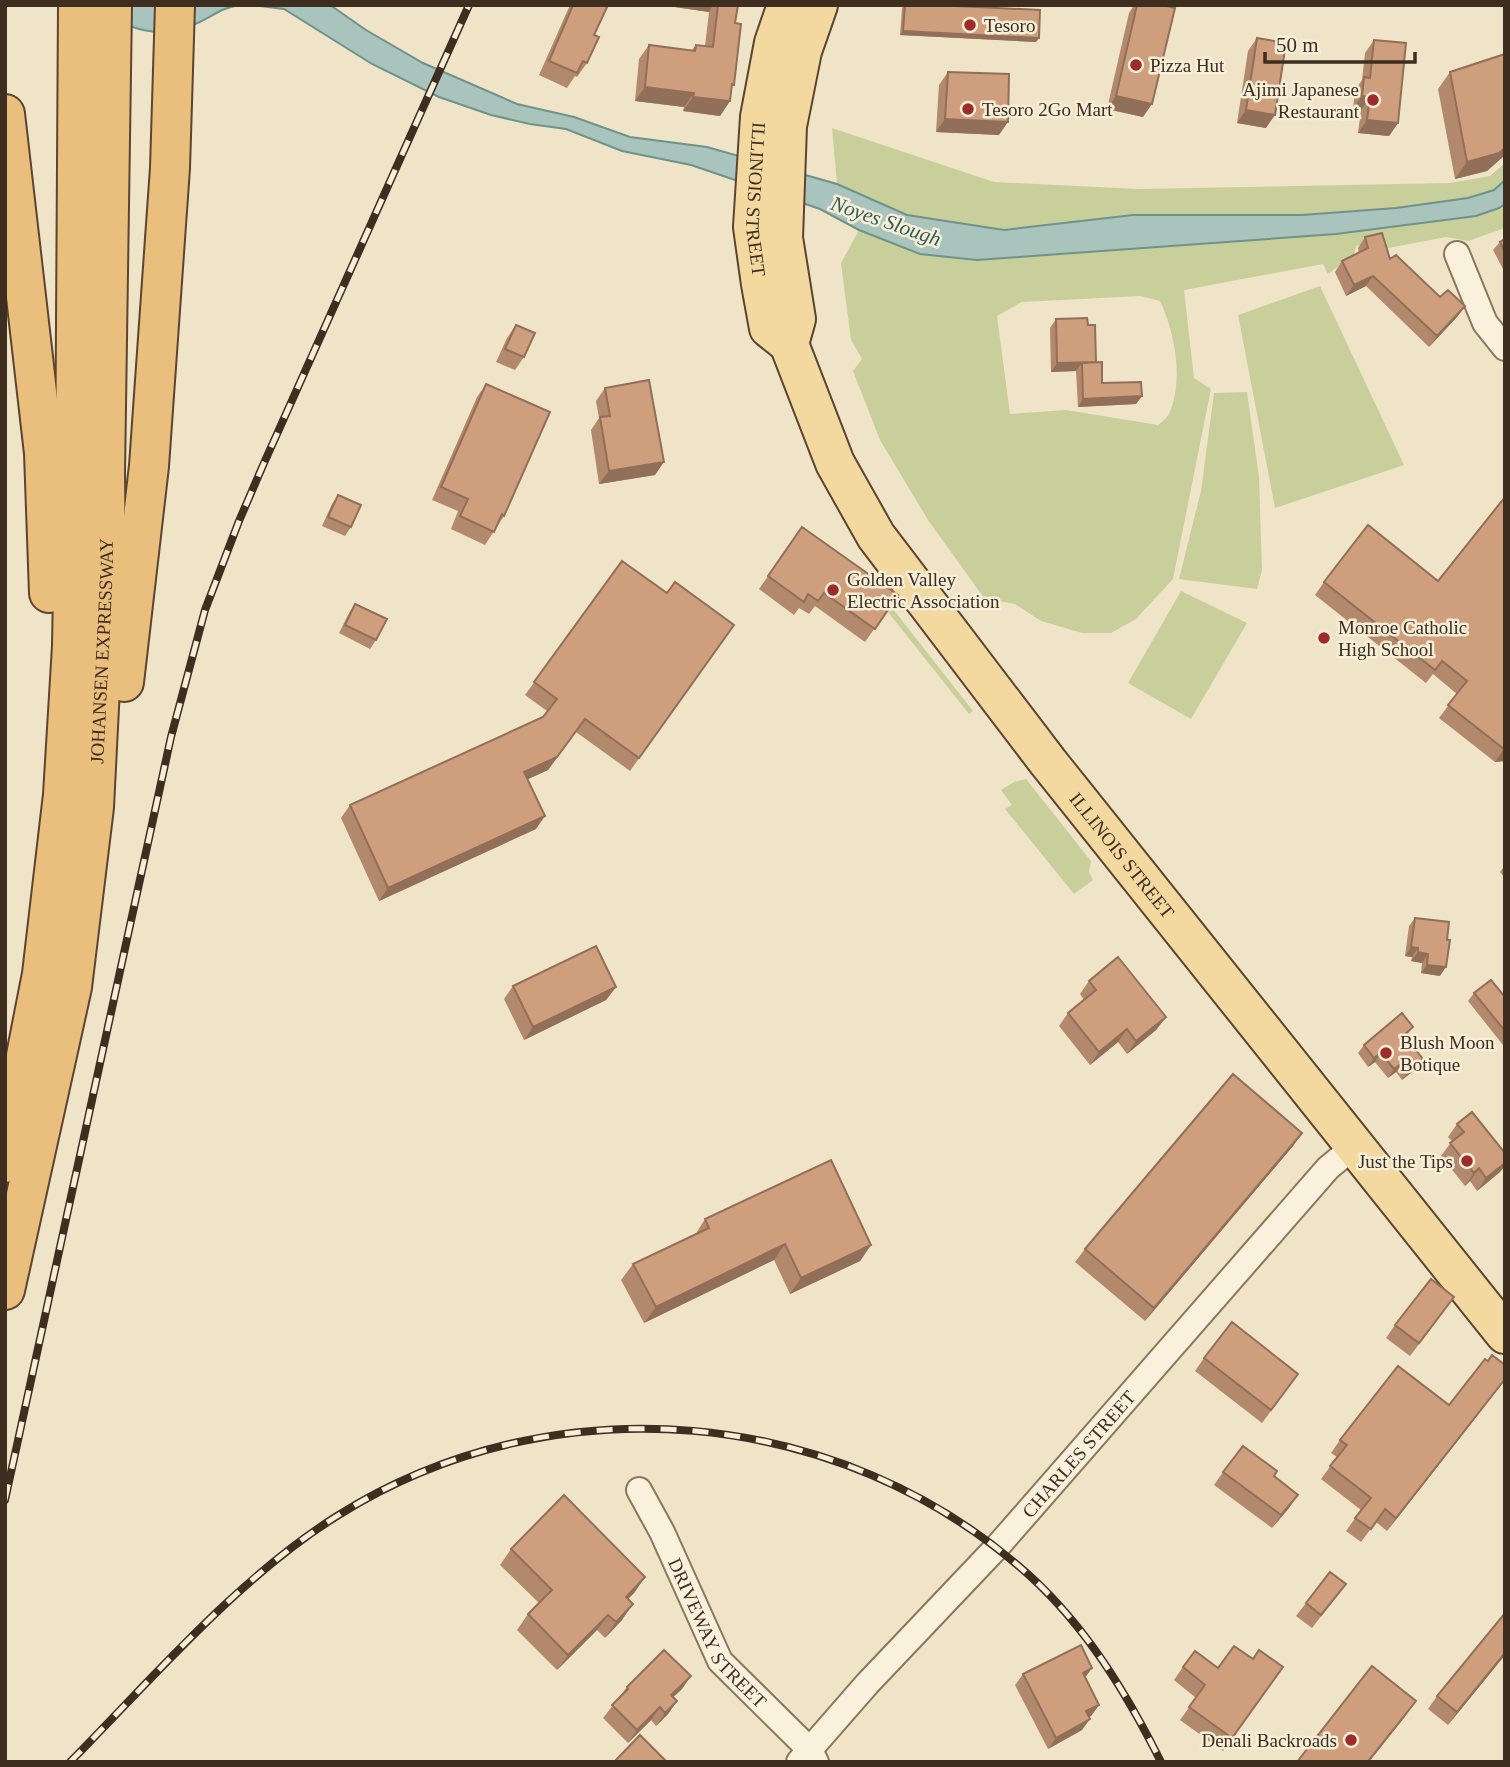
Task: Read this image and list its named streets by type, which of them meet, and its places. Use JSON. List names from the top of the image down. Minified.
{"streets":{"highway":["JOHANSEN EXPRESSWAY"],"main road":["ILLINOIS STREET"],"street":["CHARLES STREET","DRIVEWAY STREET"]},"crossings":[["ILLINOIS STREET","CHARLES STREET"],["CHARLES STREET","DRIVEWAY STREET"]],"water":["Noyes Slough"],"places":["Tesoro","Pizza Hut","Ajimi Japanese Restaurant","Tesoro 2Go Mart","Golden Valley Electric Association","Monroe Catholic High School","Blush Moon Botique","Just the Tips","Denali Backroads"],"scale_bar":"50 m"}
